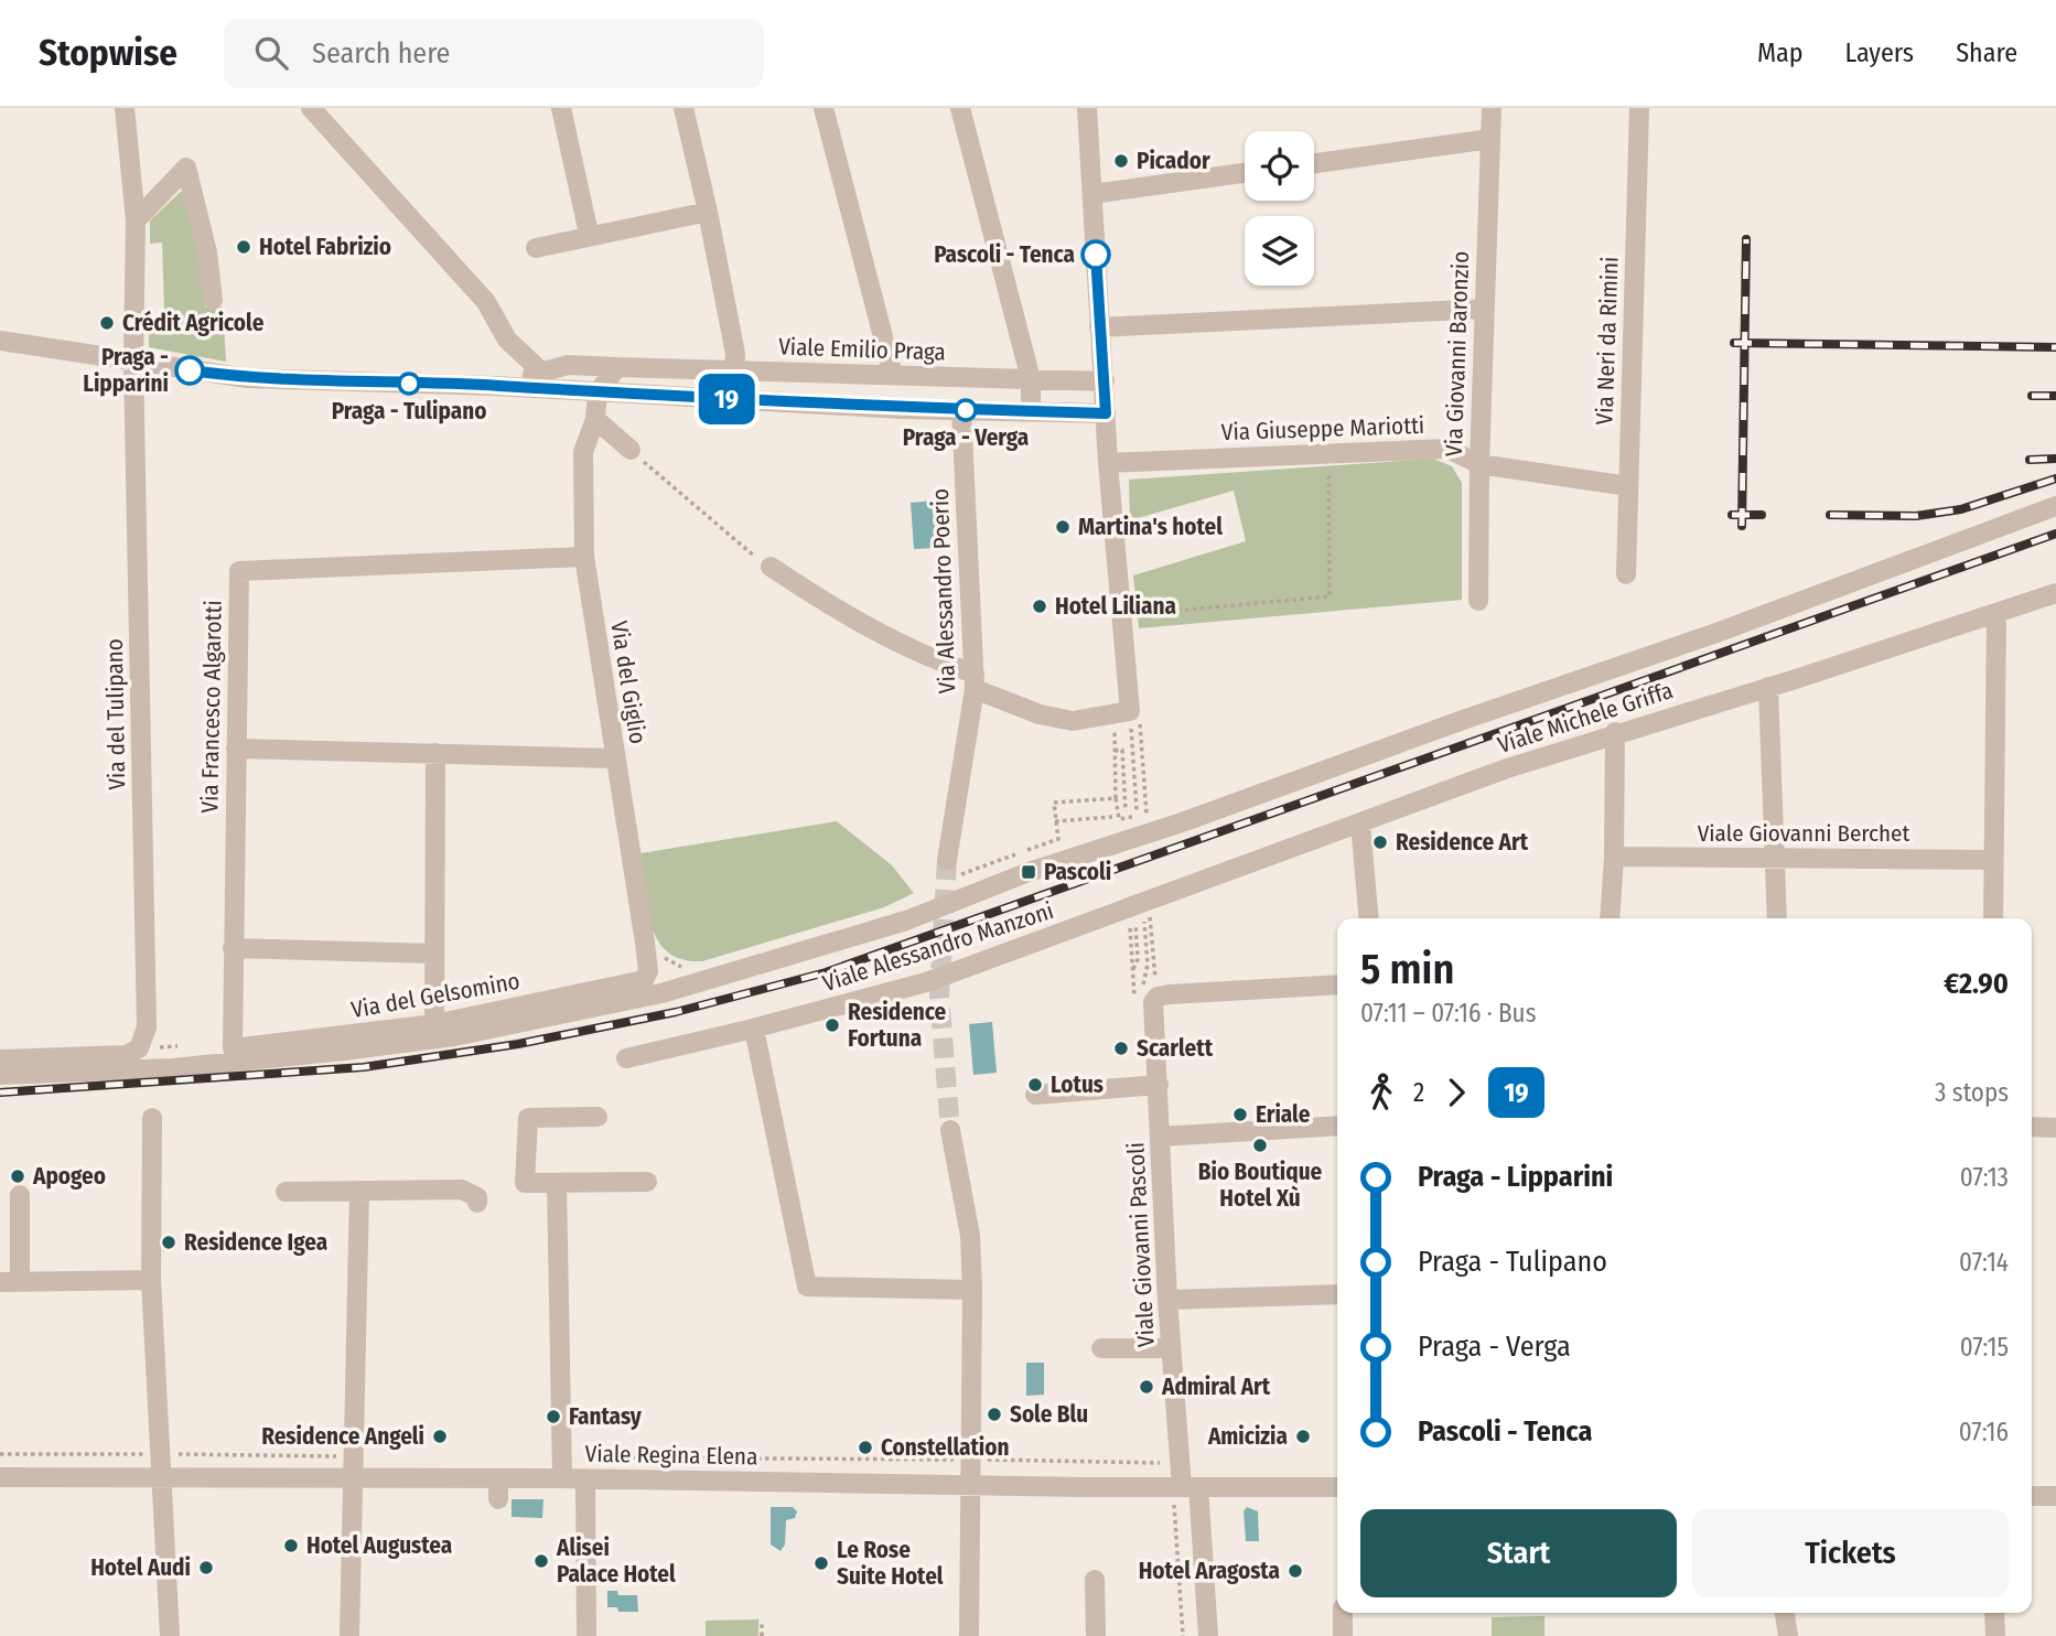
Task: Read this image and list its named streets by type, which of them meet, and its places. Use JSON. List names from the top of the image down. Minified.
{"streets":{"street":["Via Neri da Rimini","Viale Emilio Praga","Via Giovanni Baronzio","Via Giuseppe Mariotti","Via Alessandro Poerio","Via del Giglio","Via Francesco Algarotti","Via del Tulipano","Viale Michele Griffa","Viale Giovanni Berchet","Viale Alessandro Manzoni","Via del Gelsomino","Viale Giovanni Pascoli","Viale Regina Elena"]},"crossings":[["Via Neri da Rimini","Via Giuseppe Mariotti"],["Viale Emilio Praga","Via Alessandro Poerio"],["Viale Emilio Praga","Via del Giglio"],["Viale Emilio Praga","Via del Tulipano"],["Via Giovanni Baronzio","Via Giuseppe Mariotti"],["Via del Giglio","Via Francesco Algarotti"],["Via del Giglio","Via del Gelsomino"],["Via Francesco Algarotti","Via del Gelsomino"],["Viale Michele Griffa","Viale Alessandro Manzoni"],["Viale Giovanni Pascoli","Viale Regina Elena"]],"places":{"other":["Picador","Hotel Fabrizio","Pascoli - Tenca","Crédit Agricole","Praga - Lipparini","Praga - Tulipano","Praga - Verga","Martina's hotel","Hotel Liliana","Residence Art","Residence Fortuna","Scarlett","Lotus","Eriale","Bio Boutique Hotel Xù","Apogeo","Residence Igea","Admiral Art","Sole Blu","Fantasy","Residence Angeli","Amicizia","Constellation","Hotel Augustea","Alisei Palace Hotel","Le Rose Suite Hotel","Hotel Audi","Hotel Aragosta"],"transit":["Pascoli"]},"lines":["bus line 19"],"page":{"header":"Stopwise","search":"Search here","nav":["Map","Layers","Share"],"on_map":"19","heading":["5 min","07:11 – 07:16 · Bus","€2.90"],"legs":["2","19","3 stops"],"list":[{"name":"Praga - Lipparini","value":"07:13"},{"name":"Praga - Tulipano","value":"07:14"},{"name":"Praga - Verga","value":"07:15"},{"name":"Pascoli - Tenca","value":"07:16"}],"buttons":["Start","Tickets"]}}
